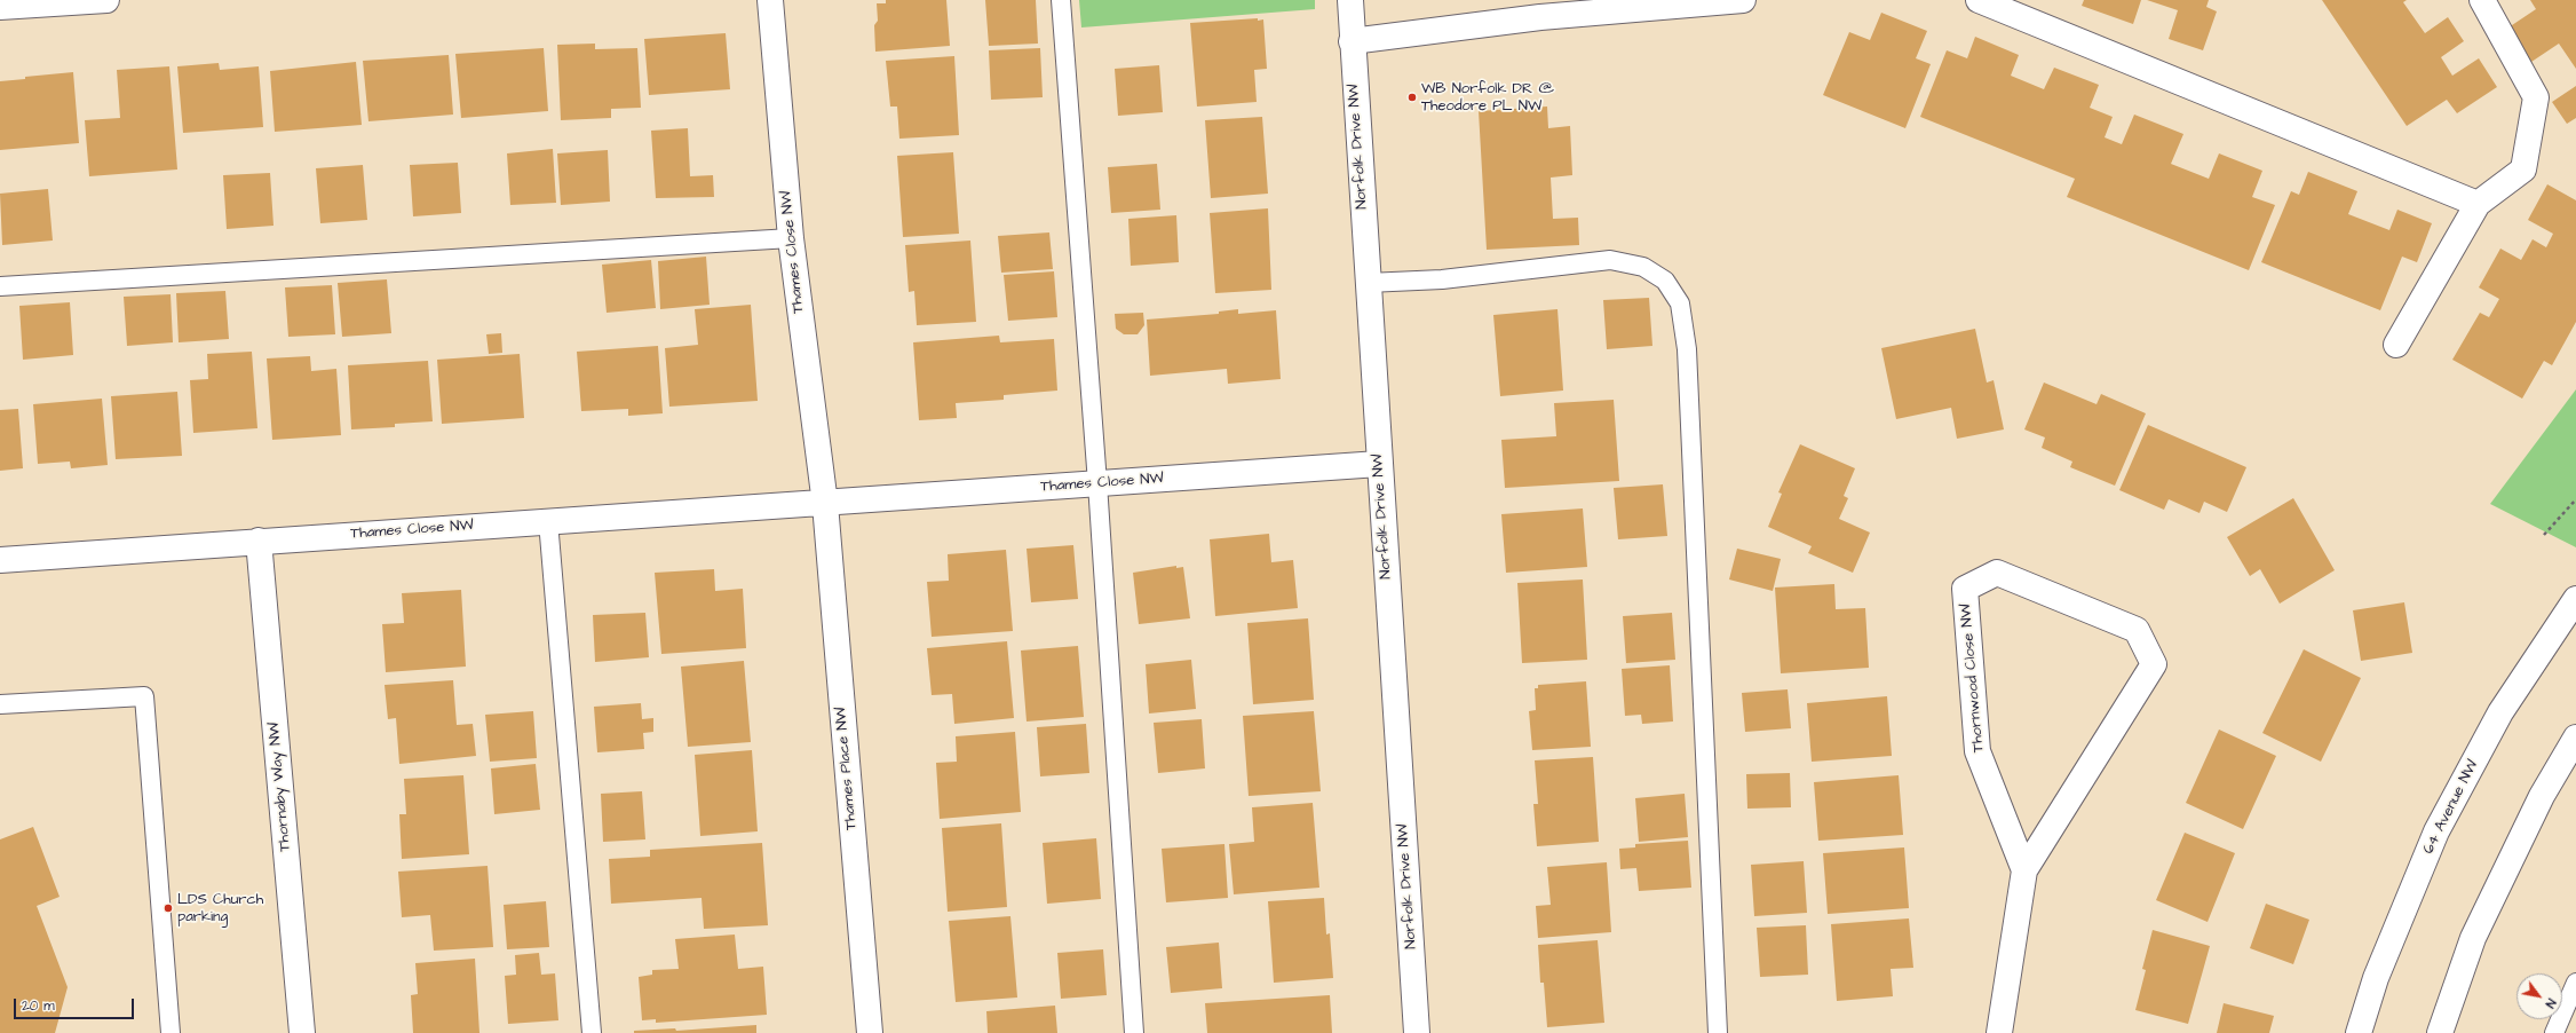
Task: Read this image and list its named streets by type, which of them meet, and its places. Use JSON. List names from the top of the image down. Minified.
{"streets":{"street":["Norfolk Drive NW","Thames Close NW","Thornwood Close NW","Thames Place NW","Thornaby Way NW","64 Avenue NW"]},"crossings":[["Norfolk Drive NW","Thames Close NW"],["Thames Close NW","Thames Place NW"],["Thames Close NW","Thornaby Way NW"]],"places":["WB Norfolk DR @ Theodore PL NW","LDS Church parking"],"scale_bar":"20 m","north":"bottom right"}
